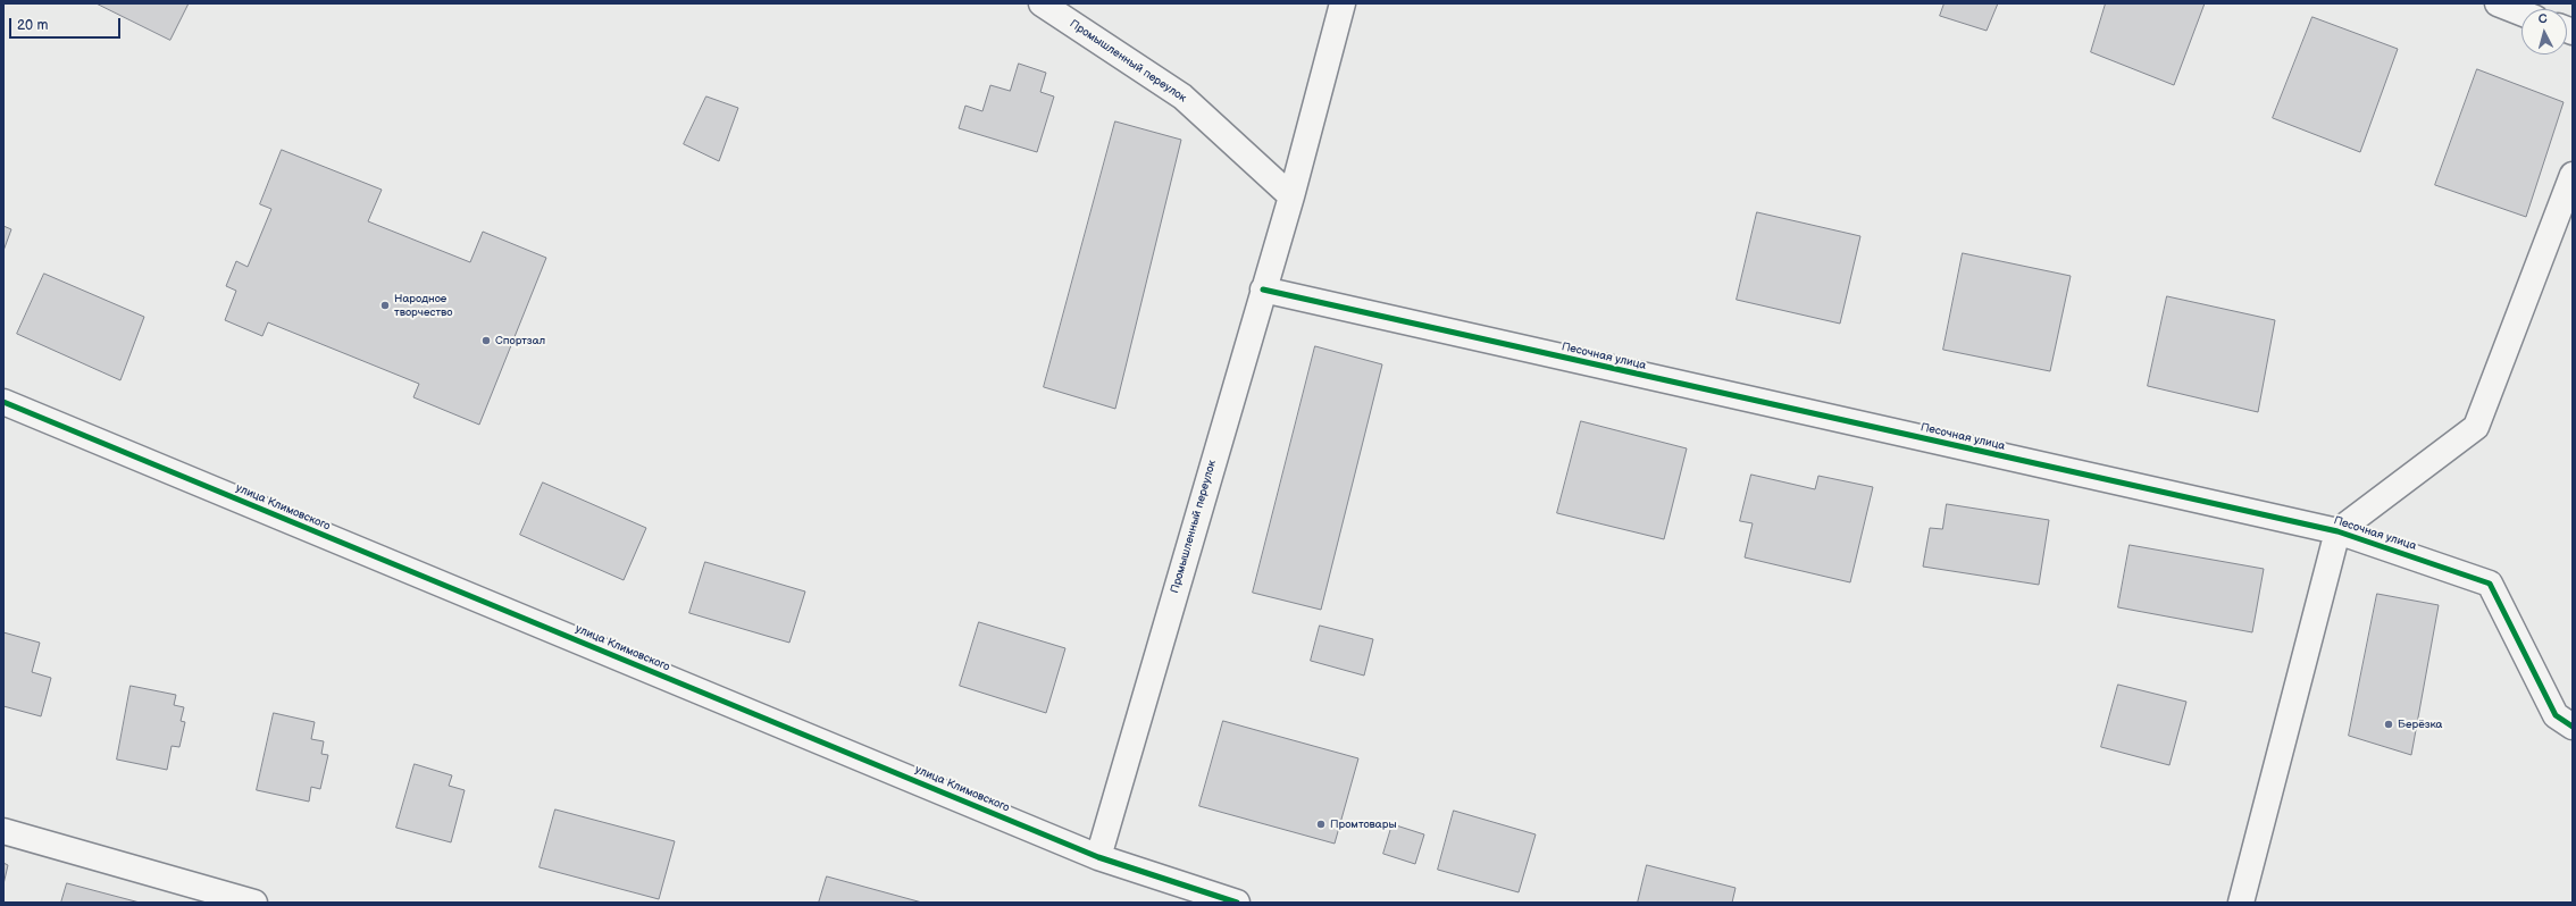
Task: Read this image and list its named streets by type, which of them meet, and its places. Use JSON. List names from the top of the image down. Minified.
{"streets":{"street":["Промышленный переулок","Песочная улица","улица Климовского"]},"crossings":[["Промышленный переулок","Песочная улица"],["Промышленный переулок","улица Климовского"]],"places":["Народное творчество","Спортзал","Берёзка","Промтовары"],"scale_bar":"20 m","north":"top"}
